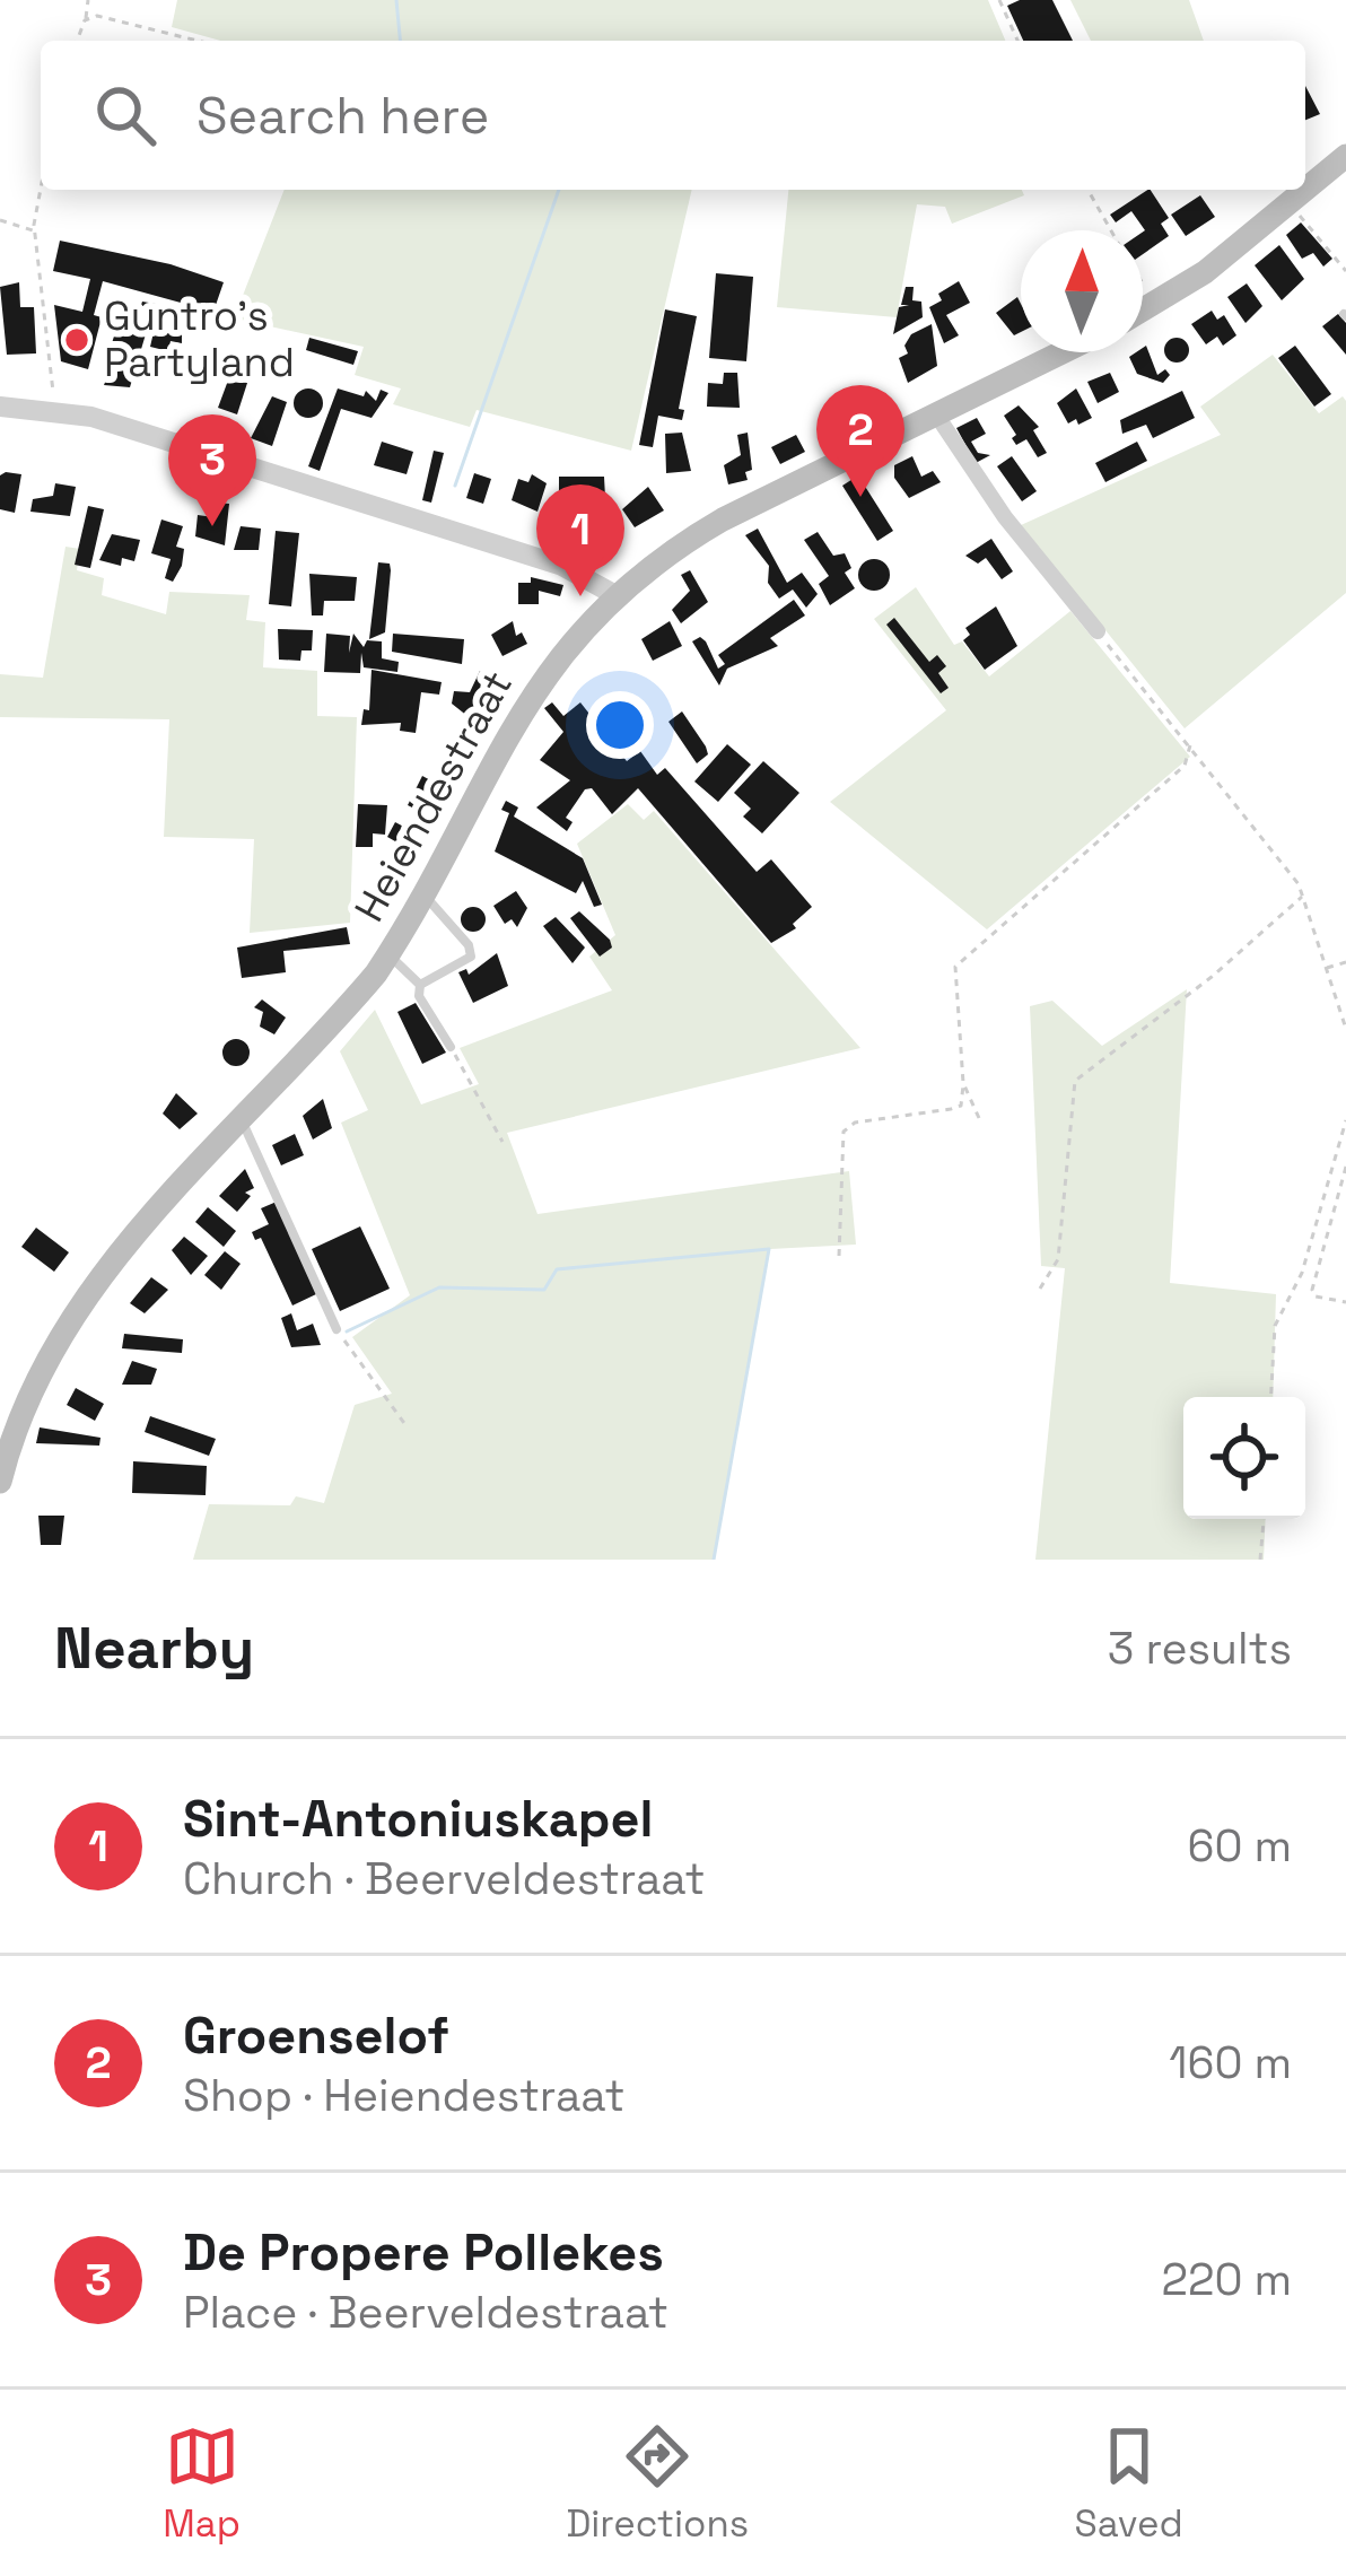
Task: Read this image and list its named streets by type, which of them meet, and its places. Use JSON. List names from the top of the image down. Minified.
{"streets":{"main road":["Heiendestraat"]},"places":["Guntro's Partyland"],"north":"top","page":{"search":"Search here","pins":["2","3","1"],"heading":["Nearby","3 results"],"list":[{"mark":"1","name":"Sint-Antoniuskapel","note":"Church · Beerveldestraat","value":"60 m"},{"mark":"2","name":"Groenselof","note":"Shop · Heiendestraat","value":"160 m"},{"mark":"3","name":"De Propere Pollekes","note":"Place · Beerveldestraat","value":"220 m"}],"nav":["Map","Directions","Saved"]}}
